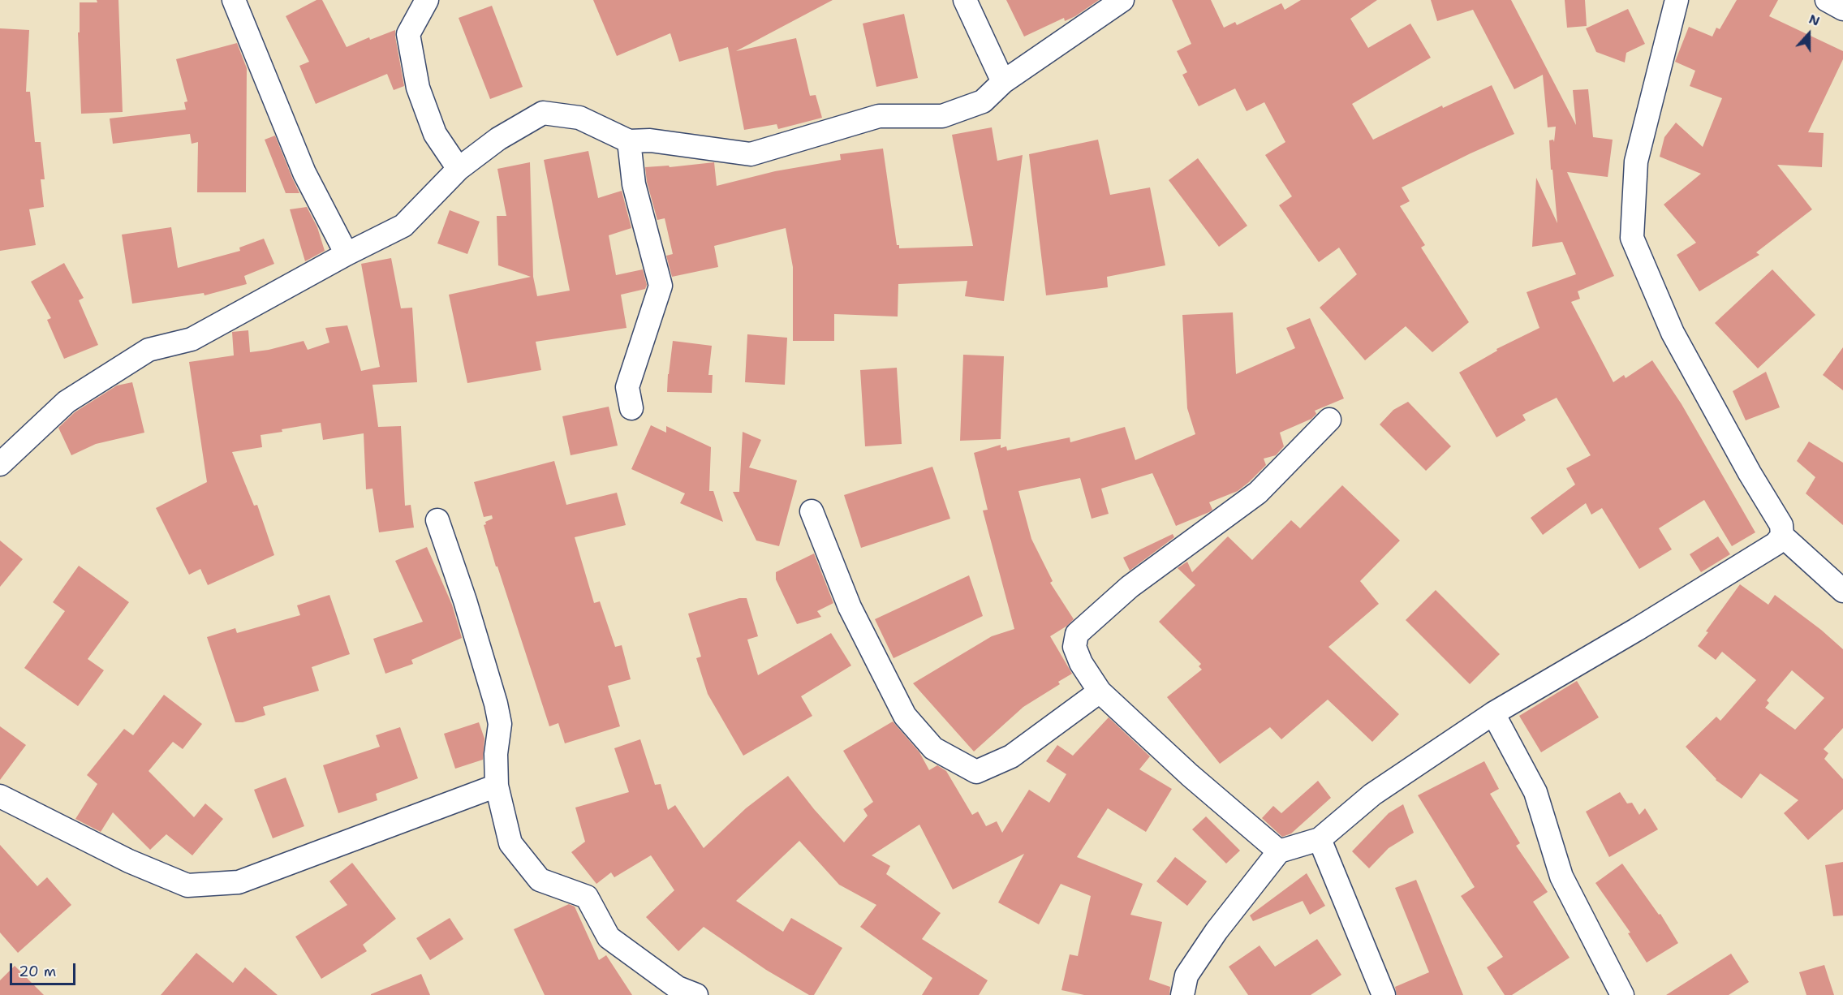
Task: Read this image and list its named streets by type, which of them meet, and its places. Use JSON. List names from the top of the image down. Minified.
{"scale_bar":"20 m","north":"top"}
